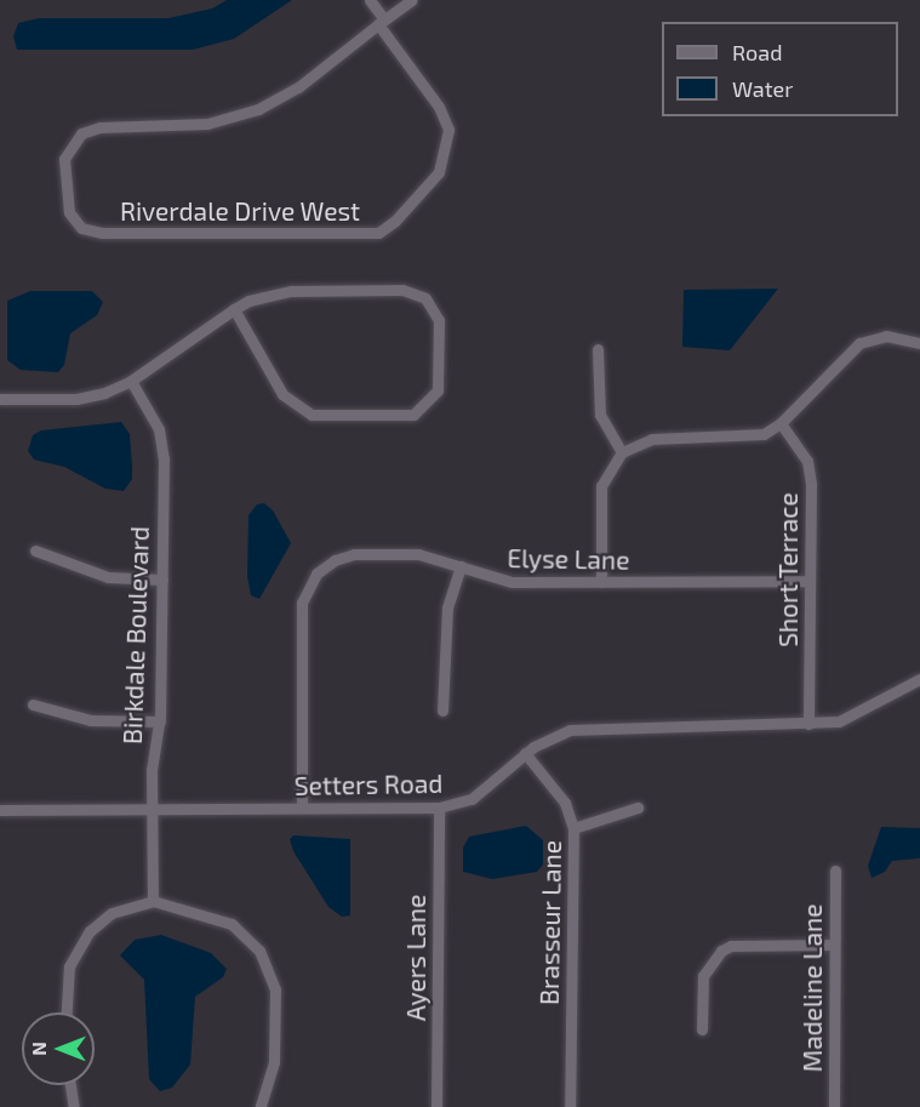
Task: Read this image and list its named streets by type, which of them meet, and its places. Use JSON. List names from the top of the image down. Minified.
{"streets":{"street":["Riverdale Drive West","Elyse Lane","Short Terrace","Birkdale Boulevard","Setters Road","Brasseur Lane","Ayers Lane","Madeline Lane"]},"crossings":[["Elyse Lane","Short Terrace"],["Elyse Lane","Setters Road"],["Short Terrace","Setters Road"],["Birkdale Boulevard","Setters Road"],["Setters Road","Brasseur Lane"],["Setters Road","Ayers Lane"]],"legend":["Road","Water"],"north":"left"}
